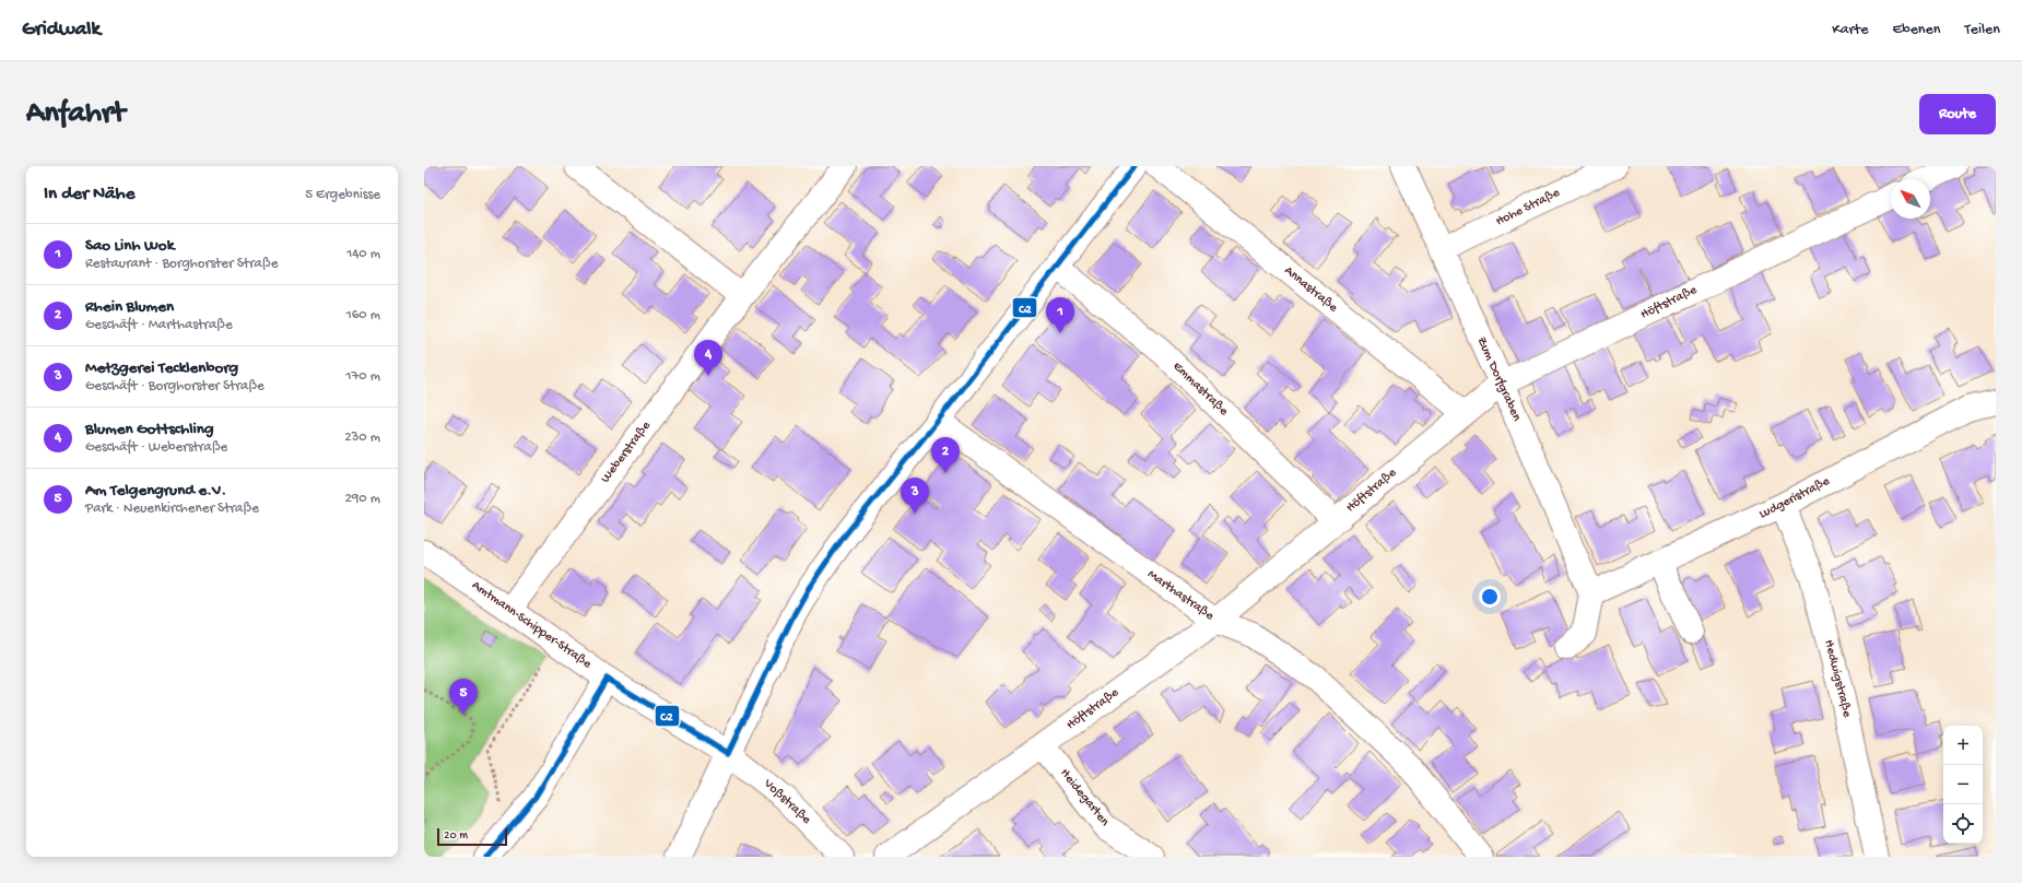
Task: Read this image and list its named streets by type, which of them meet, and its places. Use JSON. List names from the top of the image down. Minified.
{"streets":{"street":["Hohe Straße","Annastraße","Höftstraße","Zum Dorfgraben","Emmastraße","Weberstraße","Ludgeristraße","Marthastraße","Amtmann-Schipper-Straße","Hedwigstraße","Heidegarten","Voßstraße"]},"crossings":[["Hohe Straße","Zum Dorfgraben"],["Annastraße","Höftstraße"],["Höftstraße","Zum Dorfgraben"],["Höftstraße","Emmastraße"],["Höftstraße","Marthastraße"],["Höftstraße","Heidegarten"],["Zum Dorfgraben","Ludgeristraße"],["Weberstraße","Amtmann-Schipper-Straße"],["Ludgeristraße","Hedwigstraße"],["Amtmann-Schipper-Straße","Voßstraße"]],"lines":["transit line C2"],"scale_bar":"20 m","north":"top left","page":{"header":"Gridwalk","nav":["Karte","Ebenen","Teilen"],"buttons":"Route","title":"Anfahrt","heading":["In der Nähe","5 Ergebnisse"],"list":[{"mark":"1","name":"Sao Linh Wok","note":"Restaurant · Borghorster Straße","value":"140 m"},{"mark":"2","name":"Rhein Blumen","note":"Geschäft · Marthastraße","value":"160 m"},{"mark":"3","name":"Metzgerei Tecklenborg","note":"Geschäft · Borghorster Straße","value":"170 m"},{"mark":"4","name":"Blumen Gottschling","note":"Geschäft · Weberstraße","value":"230 m"},{"mark":"5","name":"Am Telgengrund e.V.","note":"Park · Neuenkirchener Straße","value":"290 m"}],"pins":["1","4","2","3","5"],"map_buttons":["+","−"],"scale":"20 m"}}
